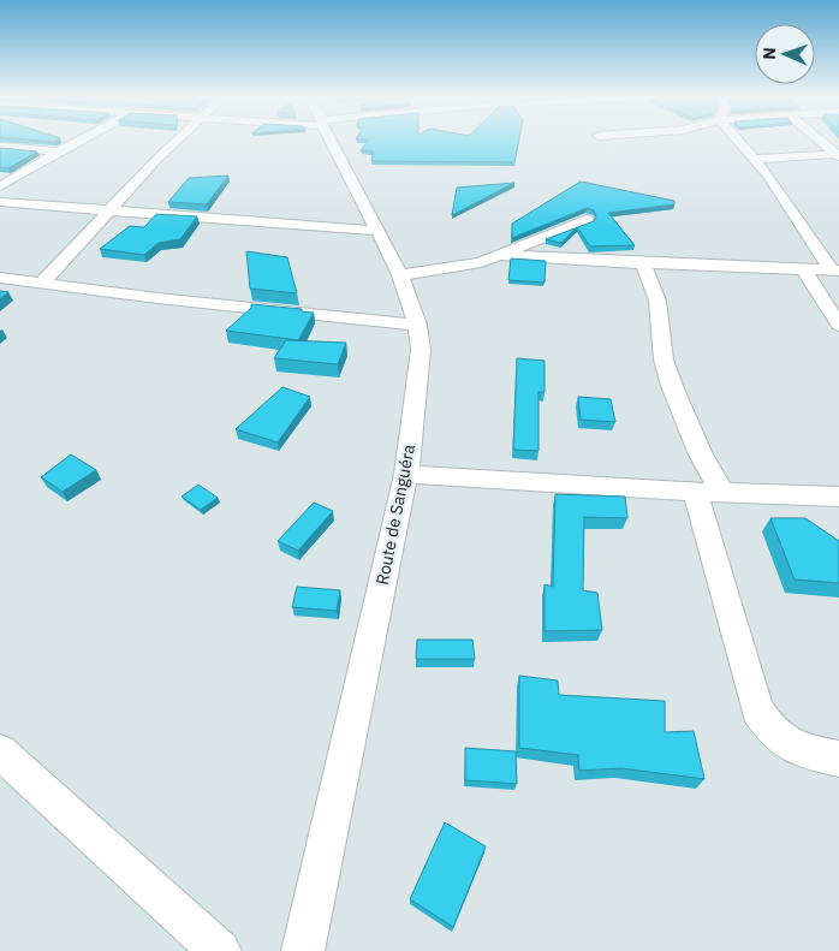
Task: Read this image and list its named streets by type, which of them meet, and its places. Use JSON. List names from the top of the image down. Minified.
{"streets":{"street":["Route de Sanguéra"]},"north":"left"}
